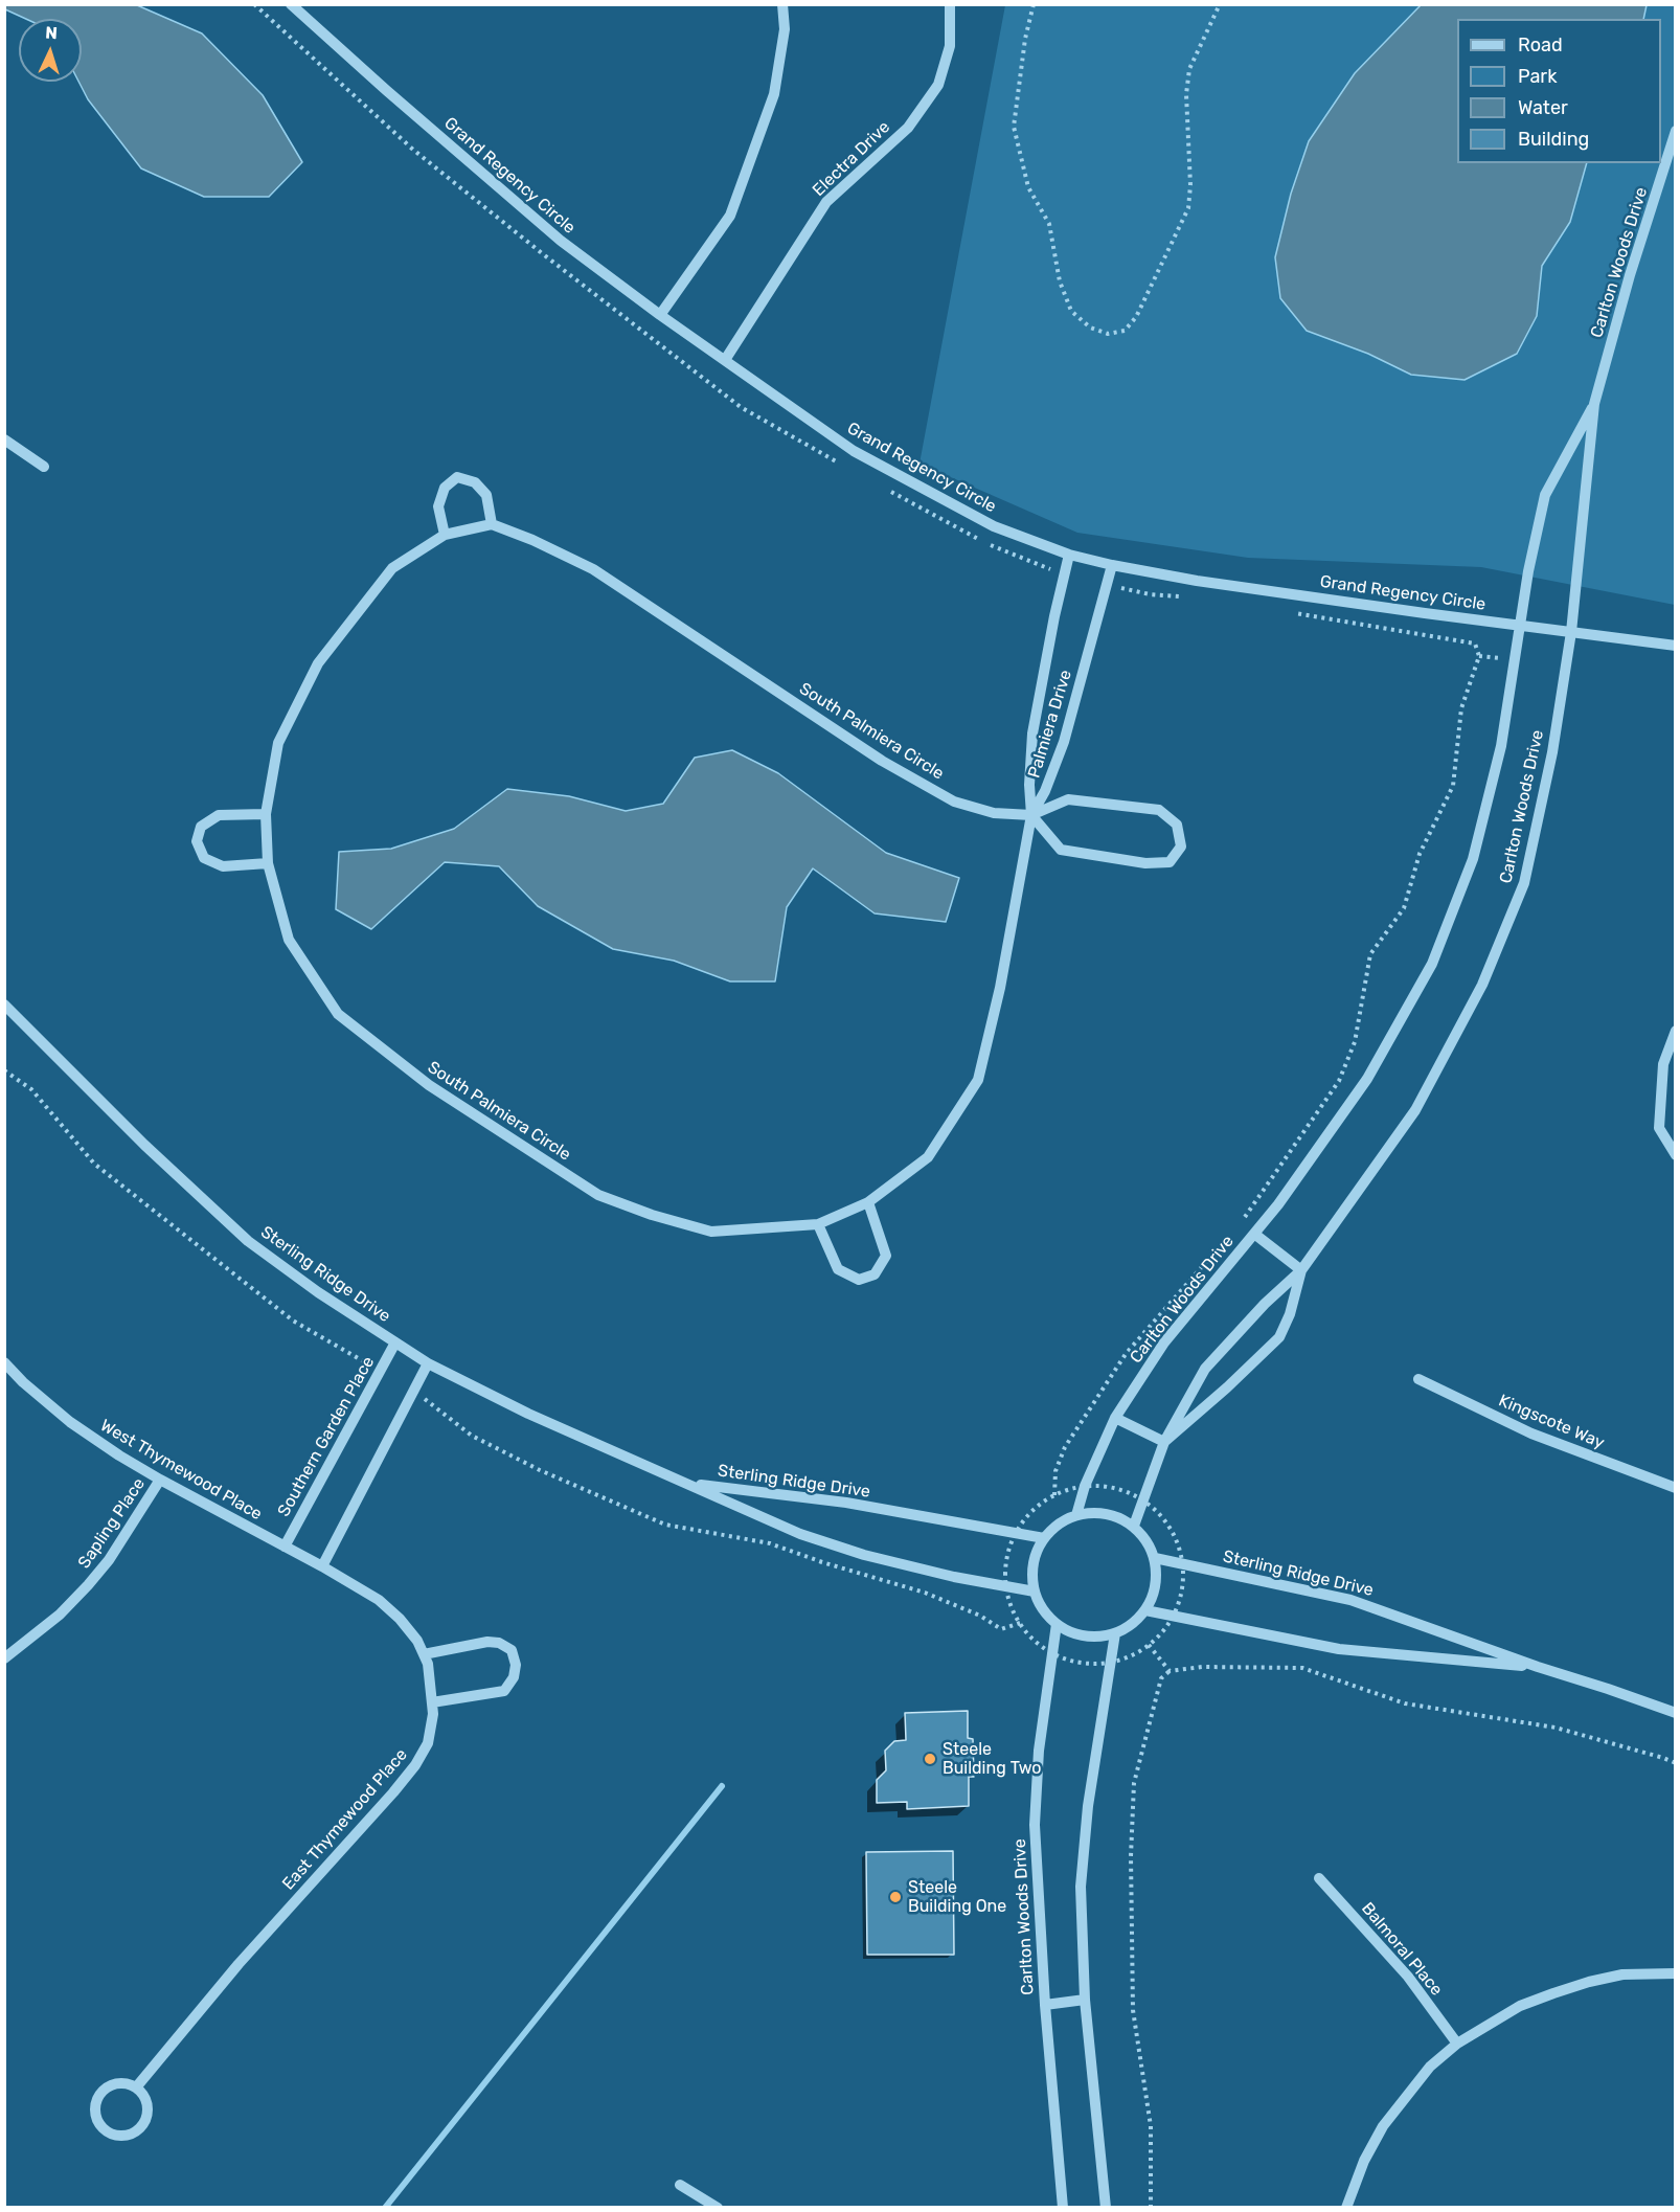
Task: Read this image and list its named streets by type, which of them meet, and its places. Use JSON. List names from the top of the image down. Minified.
{"streets":{"street":["Electra Drive","Grand Regency Circle","Carlton Woods Drive","Palmiera Drive","South Palmiera Circle","Sterling Ridge Drive","Kingscote Way","Southern Garden Place","West Thymewood Place","Sapling Place","East Thymewood Place","Balmoral Place"]},"crossings":[["Electra Drive","Grand Regency Circle"],["Grand Regency Circle","Carlton Woods Drive"],["Grand Regency Circle","Palmiera Drive"],["Carlton Woods Drive","Sterling Ridge Drive"],["Palmiera Drive","South Palmiera Circle"],["Sterling Ridge Drive","Southern Garden Place"],["Southern Garden Place","West Thymewood Place"],["West Thymewood Place","Sapling Place"],["West Thymewood Place","East Thymewood Place"]],"places":["Steele Building Two","Steele Building One"],"legend":["Road","Park","Water","Building"],"north":"top"}
